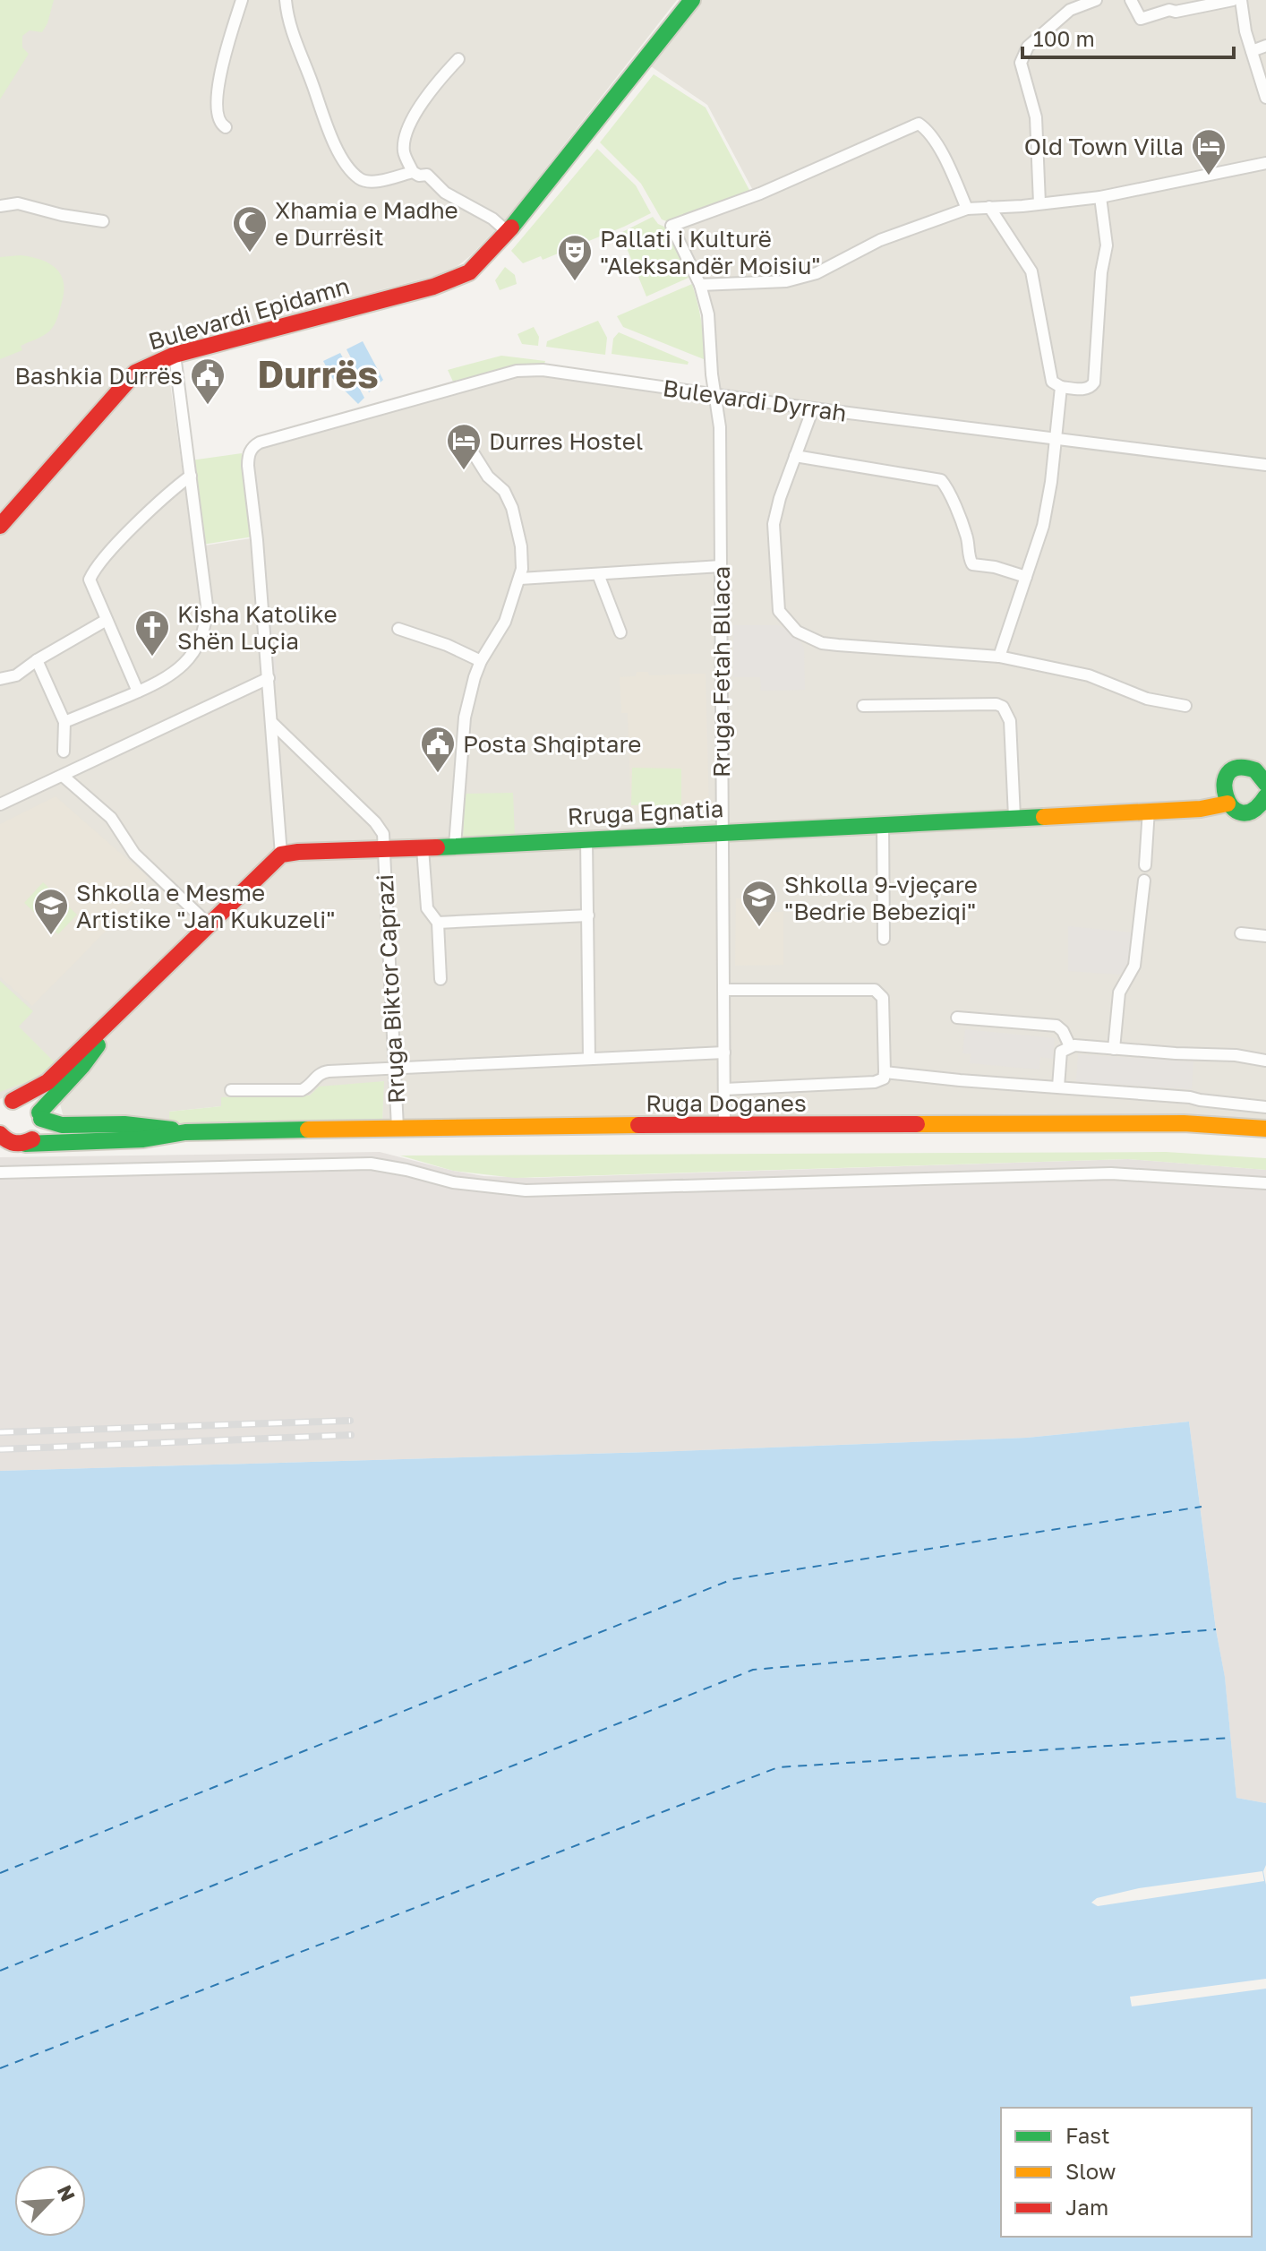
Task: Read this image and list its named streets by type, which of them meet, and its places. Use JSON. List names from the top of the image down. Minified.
{"streets":{"main road":["Bulevardi Epidamn","Rruga Egnatia","Ruga Doganes"],"street":["Bulevardi Dyrrah","Rruga Fetah Bllaca","Rruga Biktor Caprazi"]},"crossings":[["Bulevardi Dyrrah","Rruga Fetah Bllaca"],["Rruga Fetah Bllaca","Rruga Egnatia"],["Rruga Fetah Bllaca","Ruga Doganes"],["Rruga Egnatia","Rruga Biktor Caprazi"],["Rruga Biktor Caprazi","Ruga Doganes"]],"districts":["Durrës"],"places":{"hotel":["Old Town Villa","Durres Hostel"],"mosque":["Xhamia e Madhe e Durrësit"],"theatre":["Pallati i Kulturë \"Aleksandër Moisiu\""],"public building":["Bashkia Durrës","Posta Shqiptare"],"church":["Kisha Katolike Shën Luçia"],"school or university":["Shkolla 9-vjeçare \"Bedrie Bebeziqi\"","Shkolla e Mesme Artistike \"Jan Kukuzeli\""]},"legend":["Fast","Slow","Jam"],"scale_bar":"100 m","north":"top right"}
